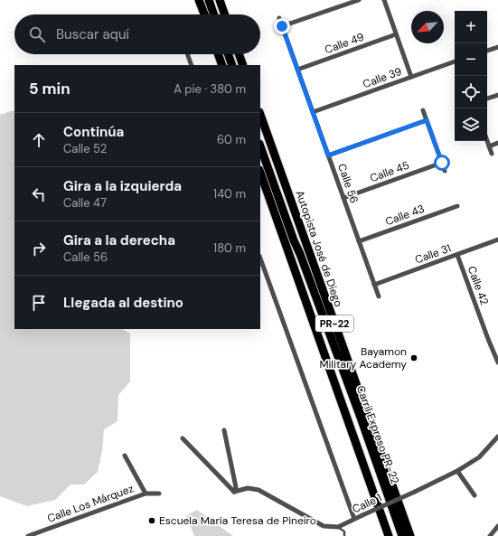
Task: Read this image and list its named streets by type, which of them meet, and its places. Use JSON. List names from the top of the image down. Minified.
{"streets":{"highway":["Autopista José de Diego","PR-22","Carril Expreso PR-22"],"street":["Calle 49","Calle 39","Calle 45","Calle 56","Calle 43","Calle 31","Calle 42","Calle Los Márquez","Calle 1"]},"crossings":[["Calle 49","Calle 56"],["Calle 39","Calle 56"],["Calle 45","Calle 56"],["Calle 56","Calle 43"],["Calle 56","Calle 31"],["Calle 31","Calle 42"]],"places":["Bayamon Military Academy","Escuela Maria Teresa de Pineiro"],"north":"bottom left","page":{"map_buttons":["+","−"],"search":"Buscar aquí","heading":["5 min","A pie · 380 m"],"list":[["Continúa","Calle 52","60 m"],["Gira a la izquierda","Calle 47","140 m"],["Gira a la derecha","Calle 56","180 m"],"Llegada al destino"]}}
